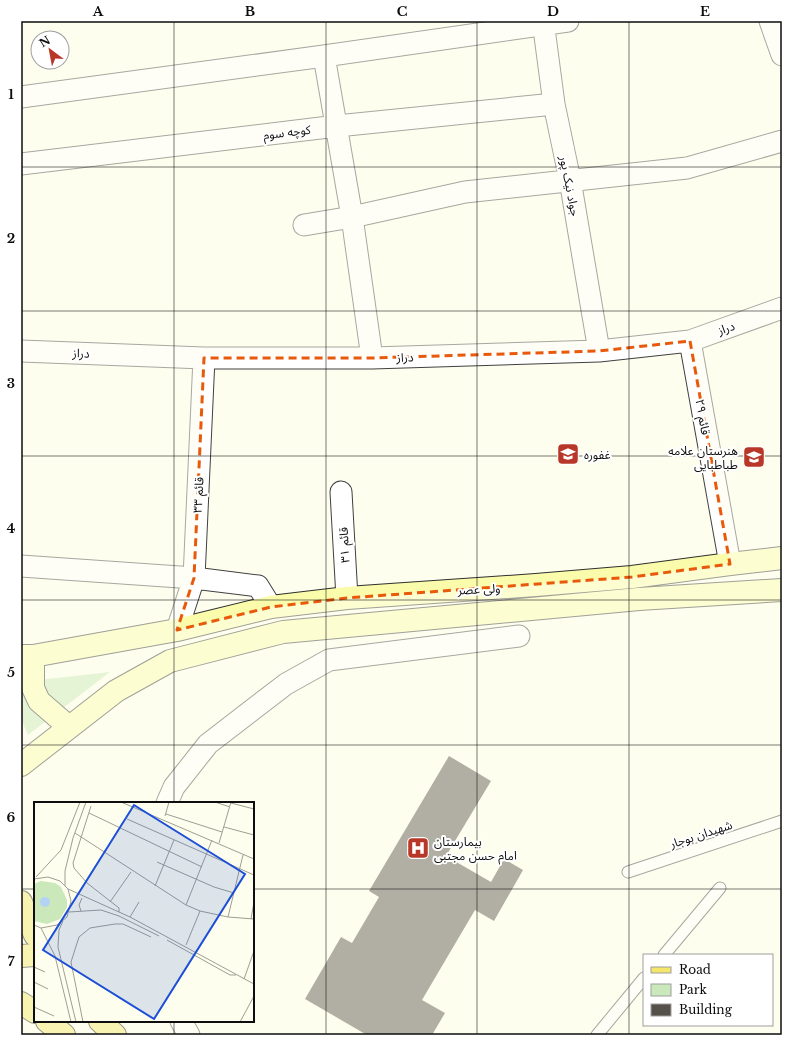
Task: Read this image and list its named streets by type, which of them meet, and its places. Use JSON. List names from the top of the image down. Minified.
{"streets":{"main road":["ولی عصر"],"street":["کوچه سوم","جواد نیک پور","دراز","قائم ۲۹","قائم ۳۳","قائم ۳۱"],"lane":["شهیدان بوجار"]},"crossings":[["کوچه سوم","جواد نیک پور"],["جواد نیک پور","دراز"],["دراز","قائم ۲۹"],["دراز","قائم ۳۳"],["قائم ۲۹","ولی عصر"],["قائم ۳۳","ولی عصر"],["قائم ۳۱","ولی عصر"]],"places":{"school or university":["غفوره","هنرستان علامه طباطبایی"],"hospital":["بیمارستان امام حسن مجتبی"]},"legend":["Road","Park","Building"],"north":"top left","grid":{"columns":["A","B","C","D","E"],"rows":["1","2","3","4","5","6","7"]}}
